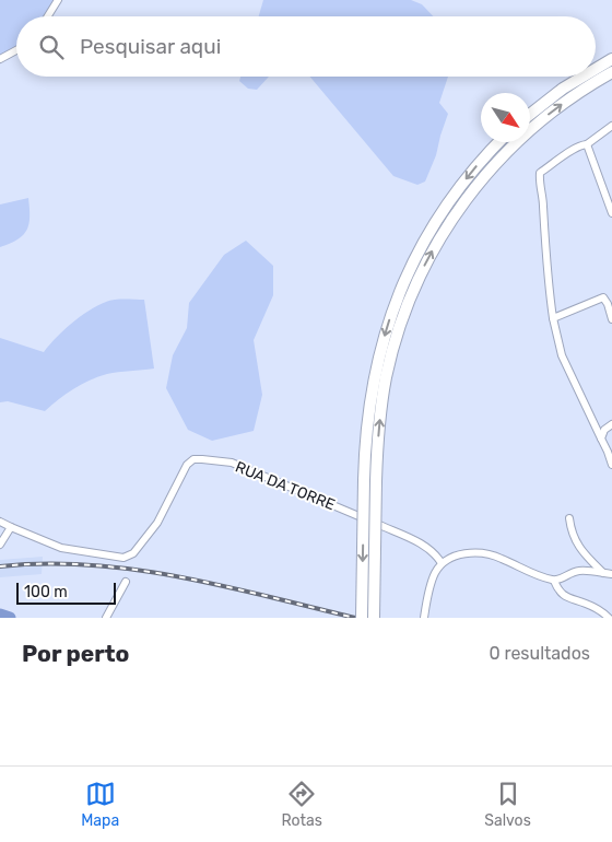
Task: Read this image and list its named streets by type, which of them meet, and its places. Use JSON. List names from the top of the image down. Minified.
{"streets":{"street":["RUA DA TORRE"]},"scale_bar":"100 m","north":"bottom right","page":{"search":"Pesquisar aqui","scale":"100 m","heading":["Por perto","0 resultados"],"nav":["Mapa","Rotas","Salvos"]}}
